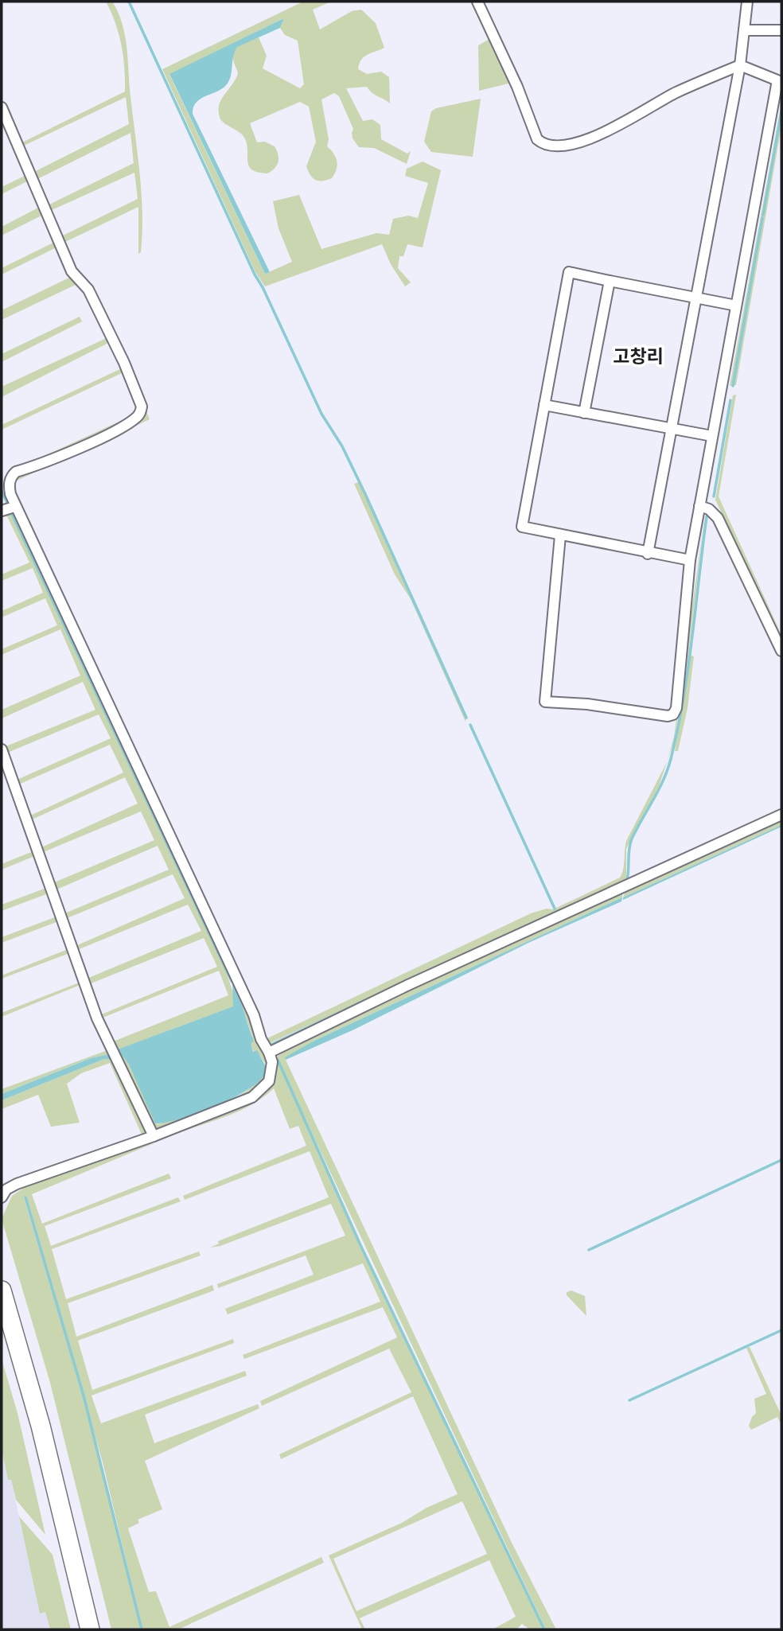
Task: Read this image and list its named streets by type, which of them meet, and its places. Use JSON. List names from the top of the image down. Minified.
{"districts":["고창리"]}
